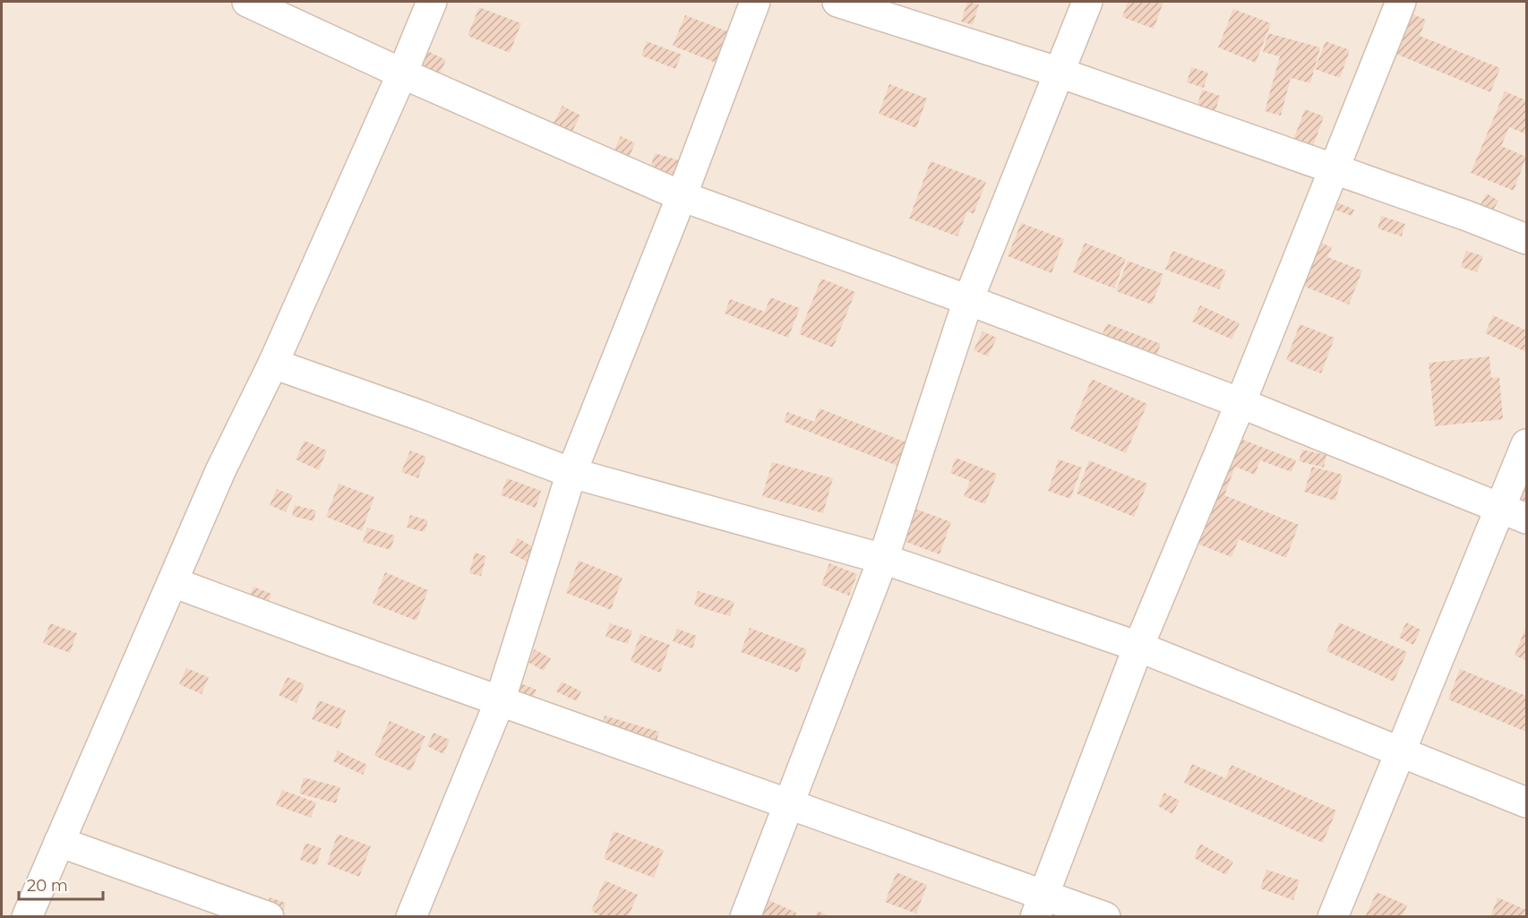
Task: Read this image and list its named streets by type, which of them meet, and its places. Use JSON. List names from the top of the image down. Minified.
{"scale_bar":"20 m"}
